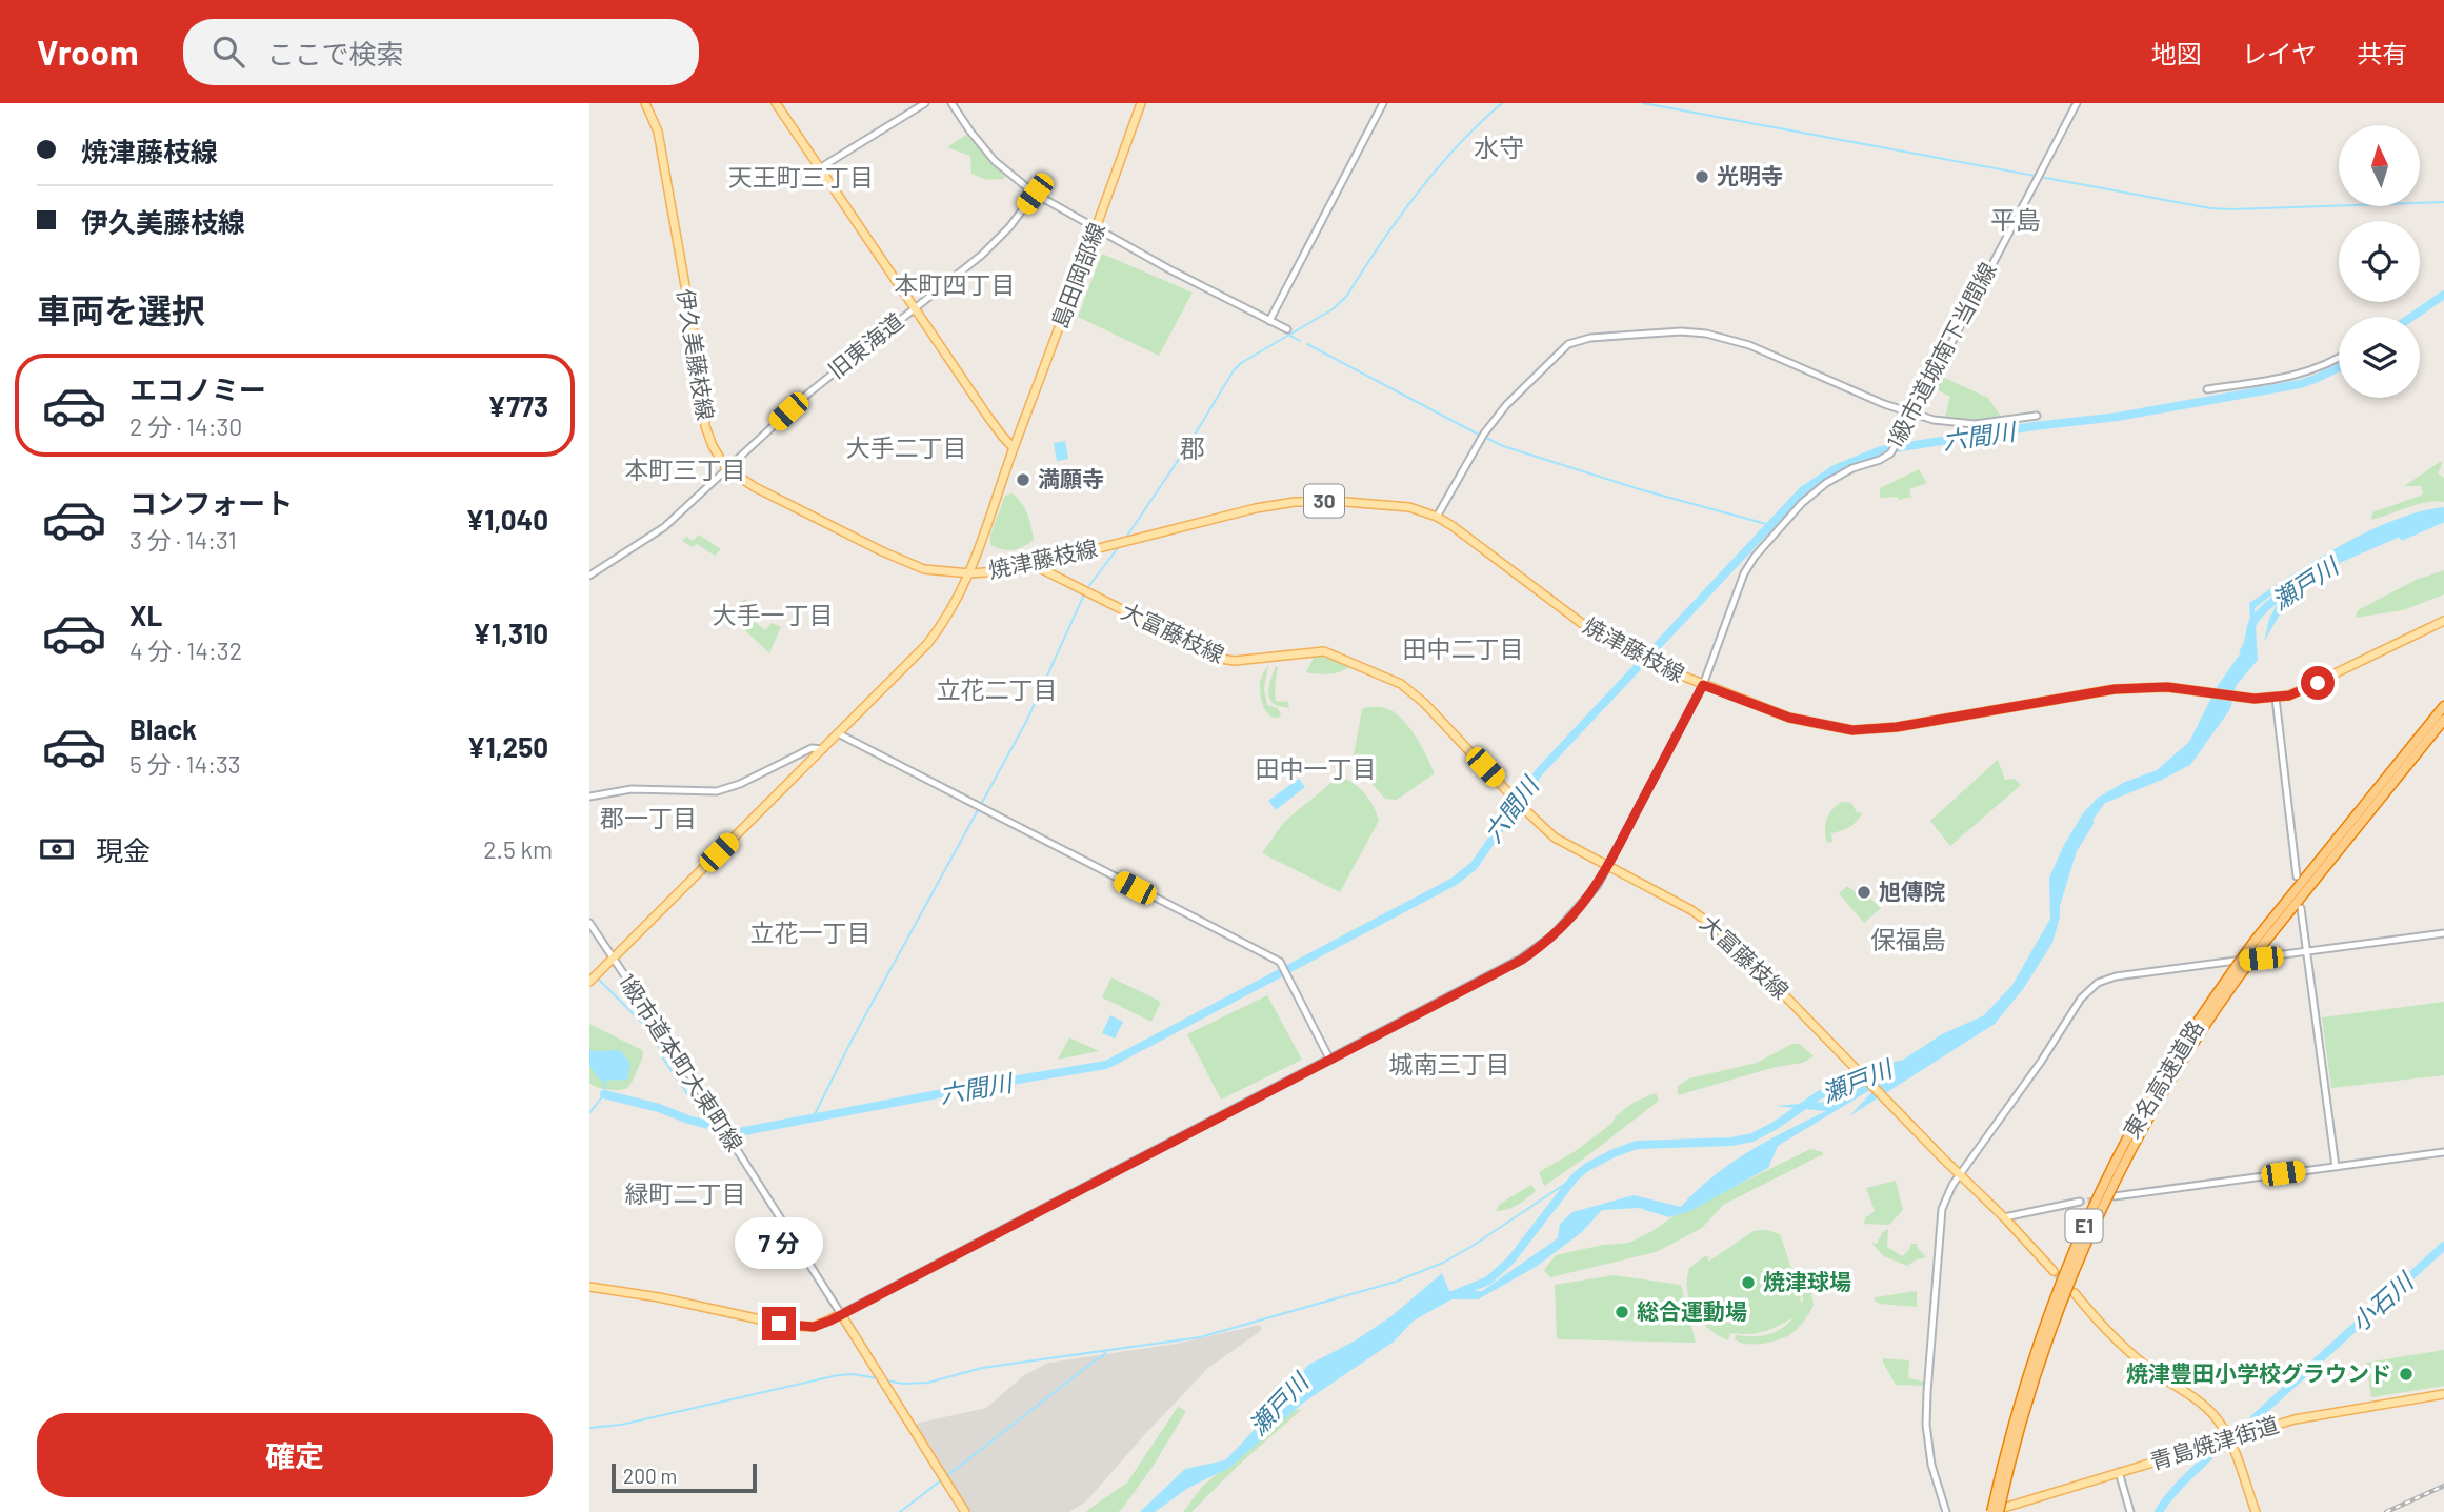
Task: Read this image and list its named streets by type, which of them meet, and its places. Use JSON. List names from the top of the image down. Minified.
{"streets":{"highway":["東名高速道路","E1"],"main road":["島田岡部線","伊久美藤枝線","30","焼津藤枝線","大富藤枝線","青島焼津街道"],"street":["旧東海道","1級市道城南下当間線","1級市道本町大東町線"]},"crossings":[["旧東海道","伊久美藤枝線"],["伊久美藤枝線","焼津藤枝線"],["1級市道城南下当間線","焼津藤枝線"],["1級市道城南下当間線","大富藤枝線"],["1級市道城南下当間線","1級市道本町大東町線"],["焼津藤枝線","大富藤枝線"],["東名高速道路","青島焼津街道"]],"districts":["水守","天王町三丁目","平島","本町四丁目","大手二丁目","郡","本町三丁目","大手一丁目","田中二丁目","立花二丁目","田中一丁目","郡一丁目","立花一丁目","保福島","城南三丁目","緑町二丁目"],"water":["六間川","瀬戸川","小石川"],"places":["光明寺","満願寺","旭傳院","焼津球場","総合運動場","焼津豊田小学校グラウンド"],"scale_bar":"200 m","north":"top","page":{"header":"Vroom","search":"ここで検索","nav":["地図","レイヤ","共有"],"banner":["焼津藤枝線","伊久美藤枝線"],"heading":"車両を選択","list":[{"name":"エコノミー","note":"2 分 · 14:30","value":"¥773"},{"name":"コンフォート","note":"3 分 · 14:31","value":"¥1,040"},{"name":"XL","note":"4 分 · 14:32","value":"¥1,310"},{"name":"Black","note":"5 分 · 14:33","value":"¥1,250"}],"pay":["現金","2.5 km"],"bubble":"7 分","buttons":"確定","scale":"200 m"}}
